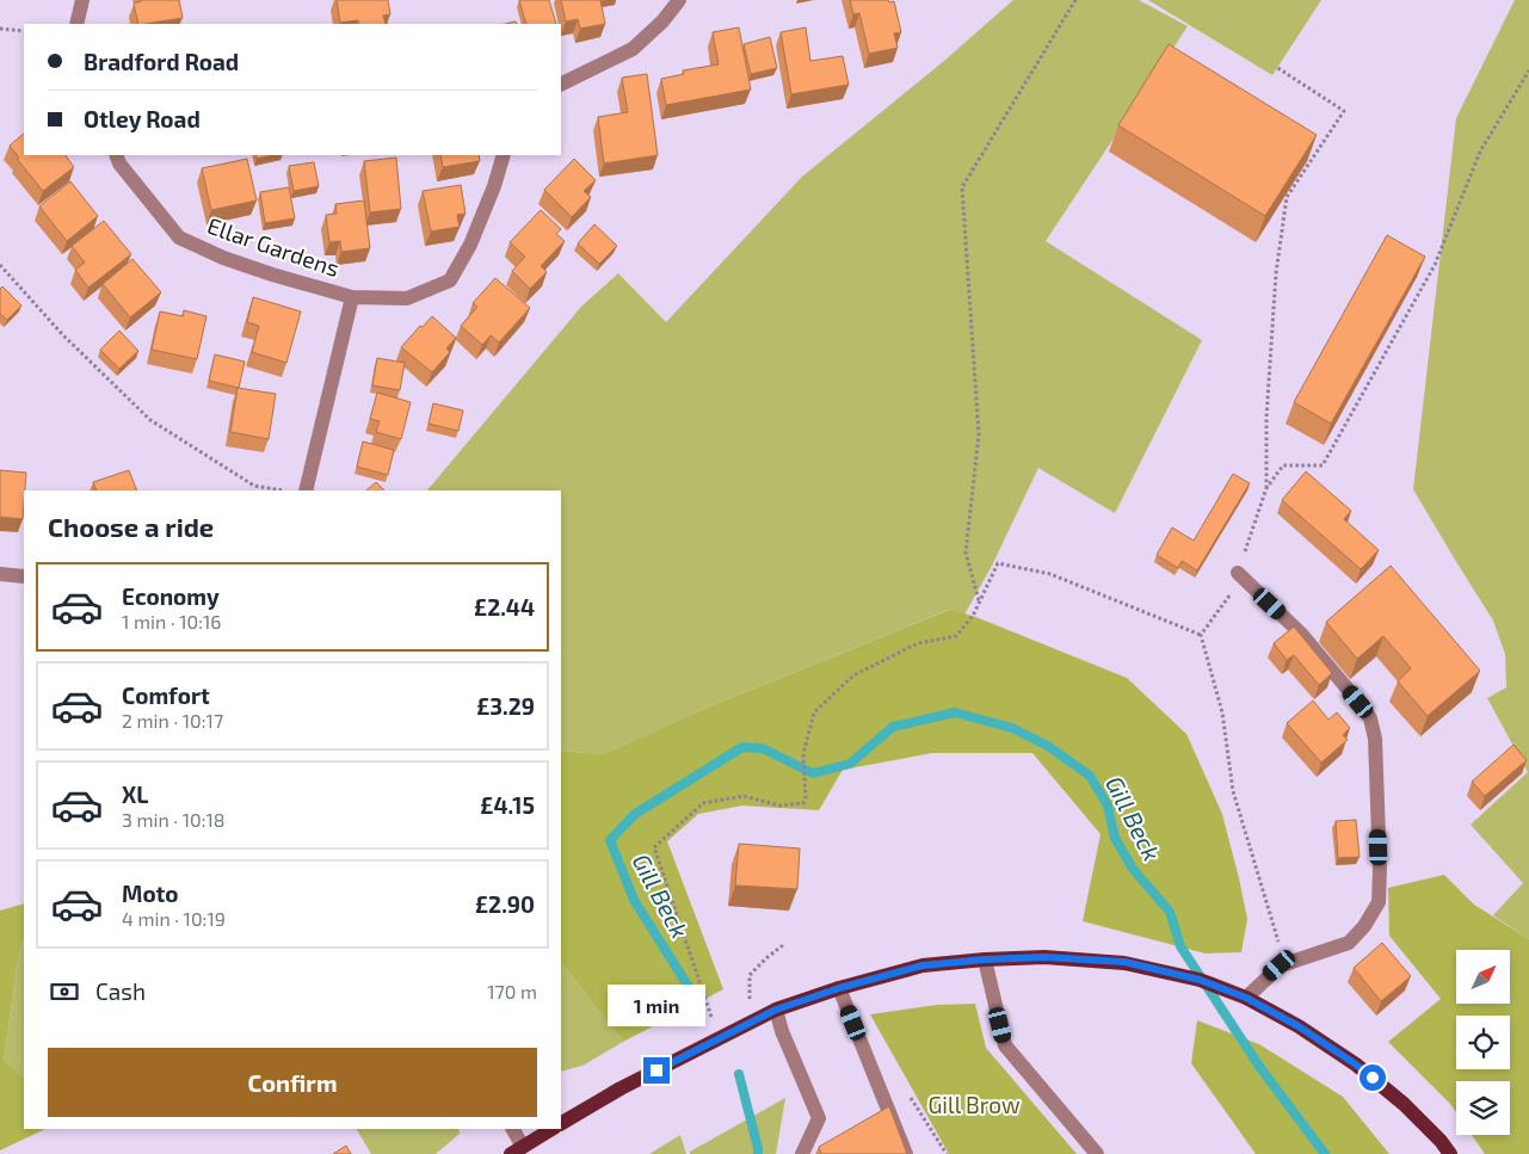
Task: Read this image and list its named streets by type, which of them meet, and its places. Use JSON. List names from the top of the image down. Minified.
{"streets":{"street":["Ellar Gardens"]},"water":["Gill Beck"],"parks":["Gill Brow"],"north":"top right","page":{"banner":["Bradford Road","Otley Road"],"heading":"Choose a ride","list":[{"name":"Economy","note":"1 min · 10:16","value":"£2.44"},{"name":"Comfort","note":"2 min · 10:17","value":"£3.29"},{"name":"XL","note":"3 min · 10:18","value":"£4.15"},{"name":"Moto","note":"4 min · 10:19","value":"£2.90"}],"pay":["Cash","170 m"],"bubble":"1 min","buttons":"Confirm"}}
